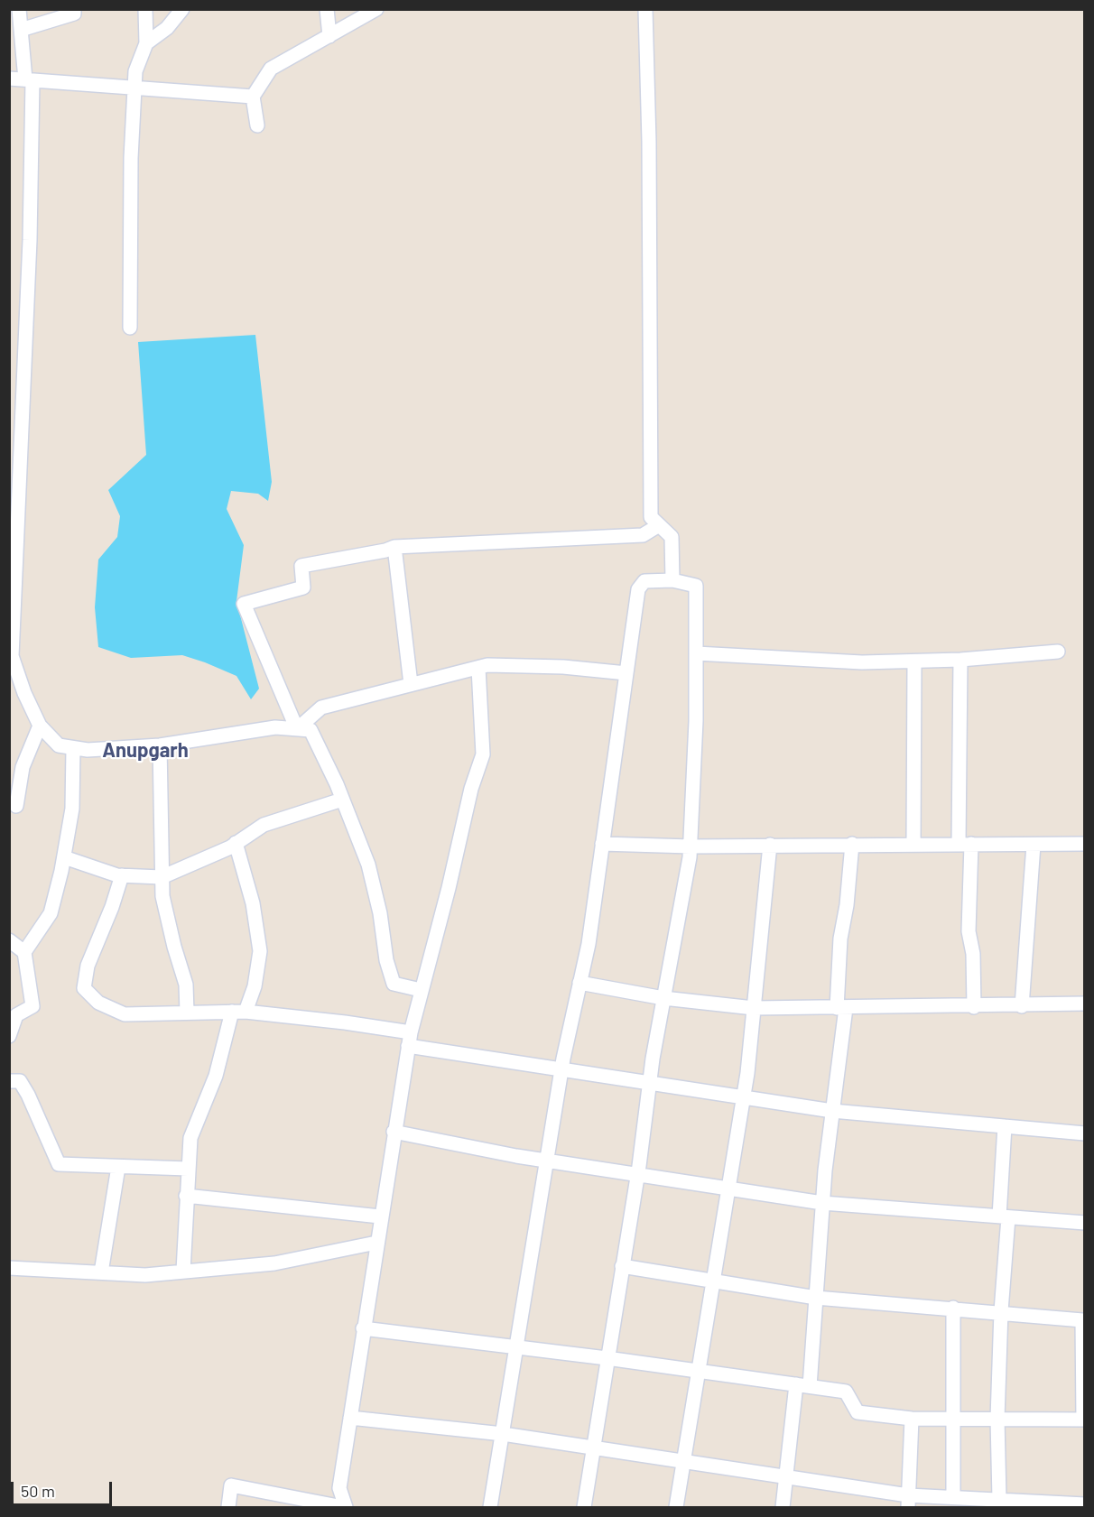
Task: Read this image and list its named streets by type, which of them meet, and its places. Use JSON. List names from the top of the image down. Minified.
{"districts":["Anupgarh"],"scale_bar":"50 m"}
